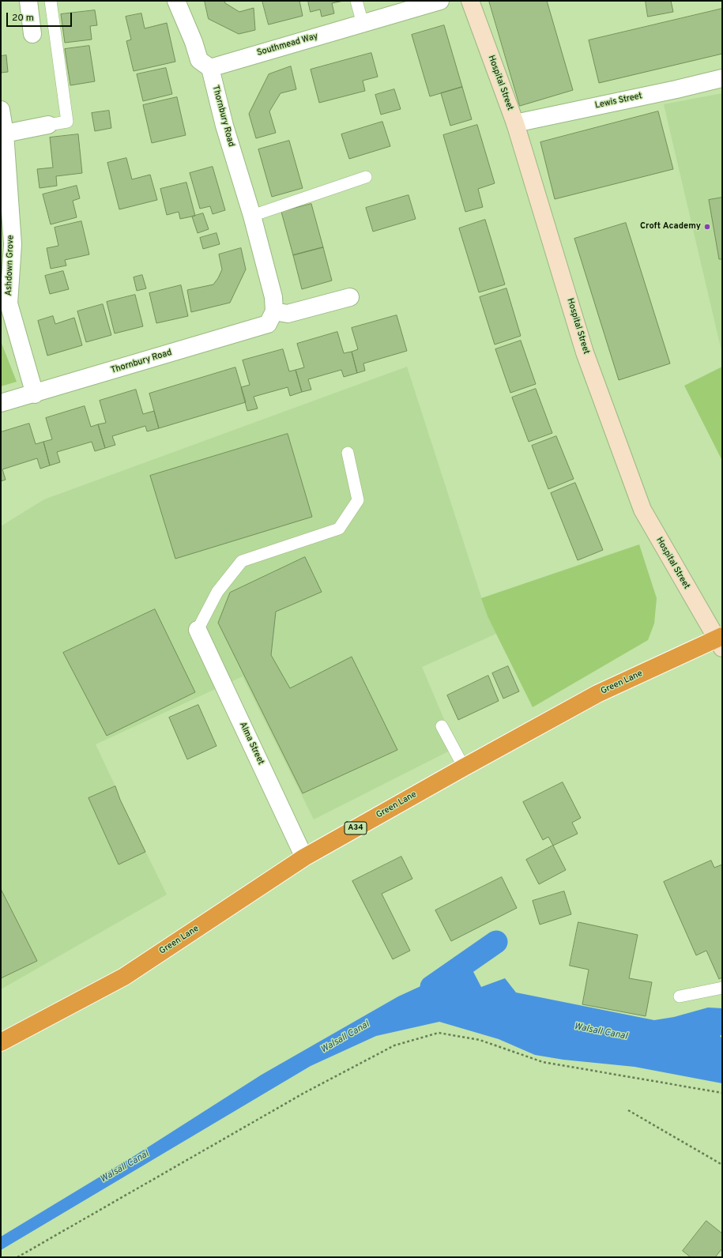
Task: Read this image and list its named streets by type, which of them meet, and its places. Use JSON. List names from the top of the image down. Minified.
{"streets":{"highway":["Green Lane","A34"],"street":["Southmead Way","Hospital Street","Lewis Street","Thornbury Road","Ashdown Grove","Alma Street"]},"crossings":[["Southmead Way","Thornbury Road"],["Hospital Street","Lewis Street"],["Hospital Street","Green Lane"],["Thornbury Road","Ashdown Grove"],["Green Lane","Alma Street"]],"water":["Walsall Canal"],"places":["Croft Academy"],"scale_bar":"20 m"}
